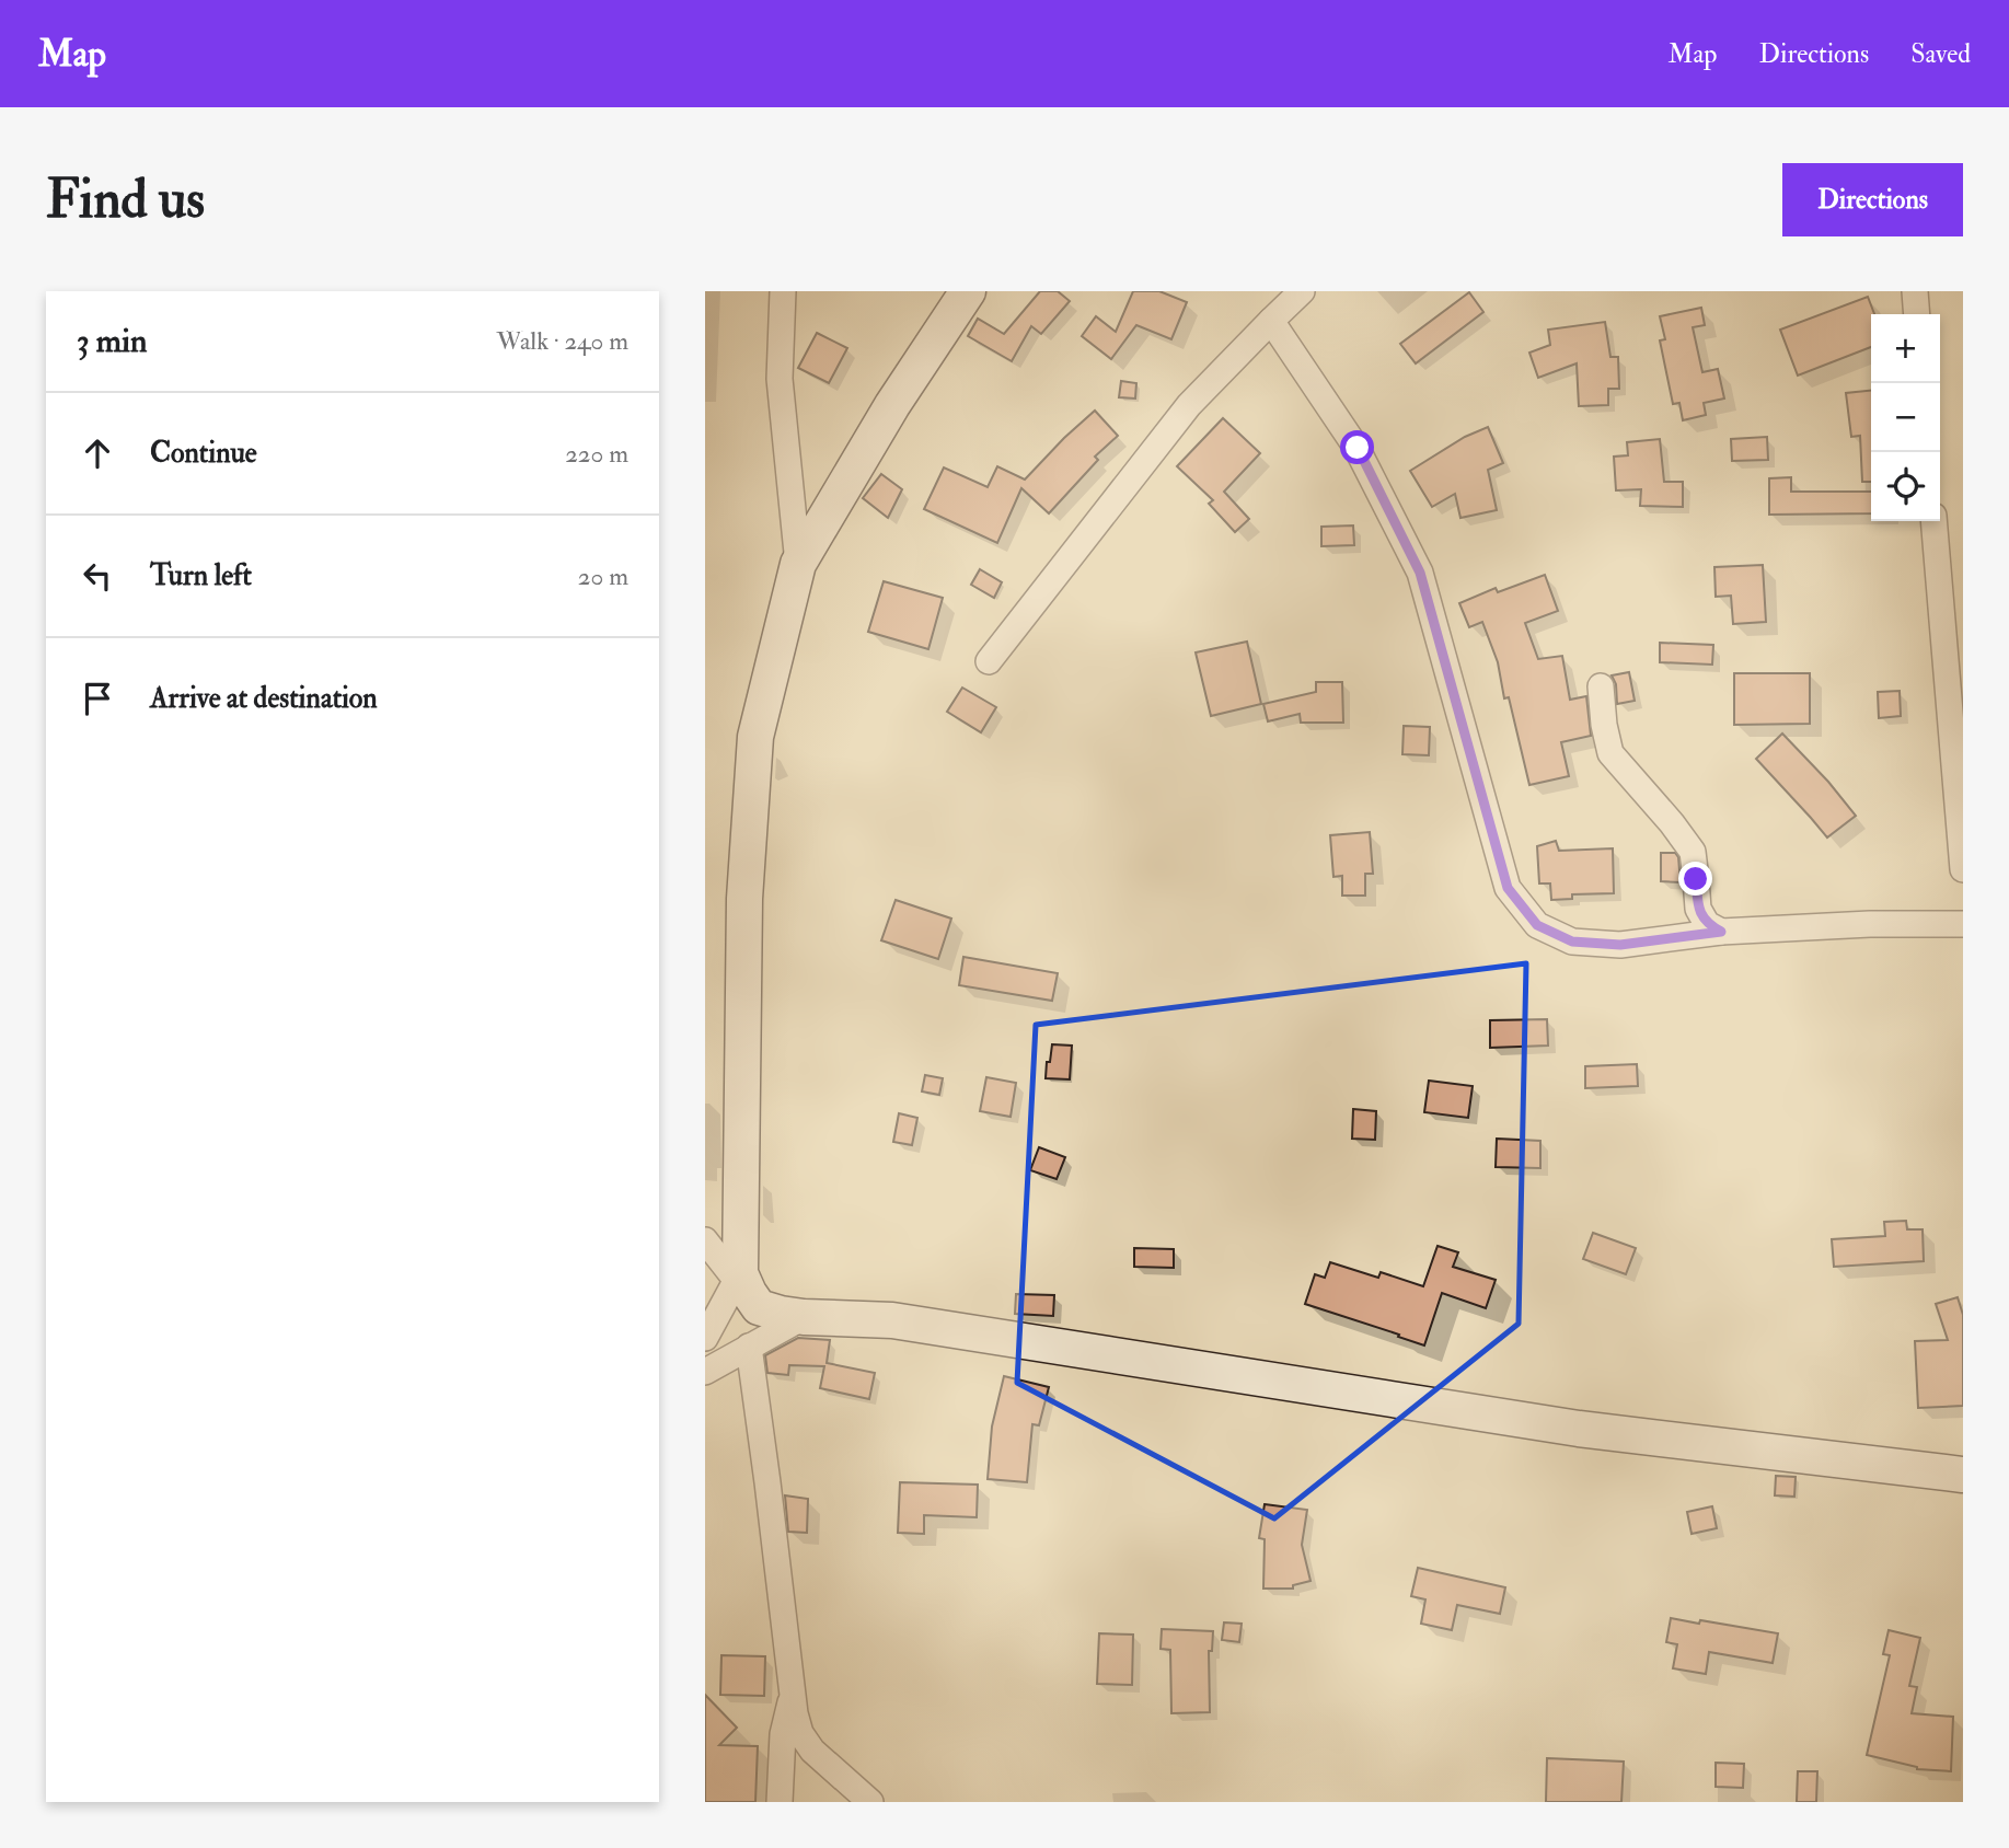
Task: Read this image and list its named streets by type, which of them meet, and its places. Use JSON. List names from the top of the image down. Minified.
{"page":{"header":"Map","nav":["Map","Directions","Saved"],"buttons":"Directions","title":"Find us","heading":["3 min","Walk · 240 m"],"map_buttons":["+","−"],"list":[["Continue","220 m"],["Turn left","20 m"],"Arrive at destination"]}}
